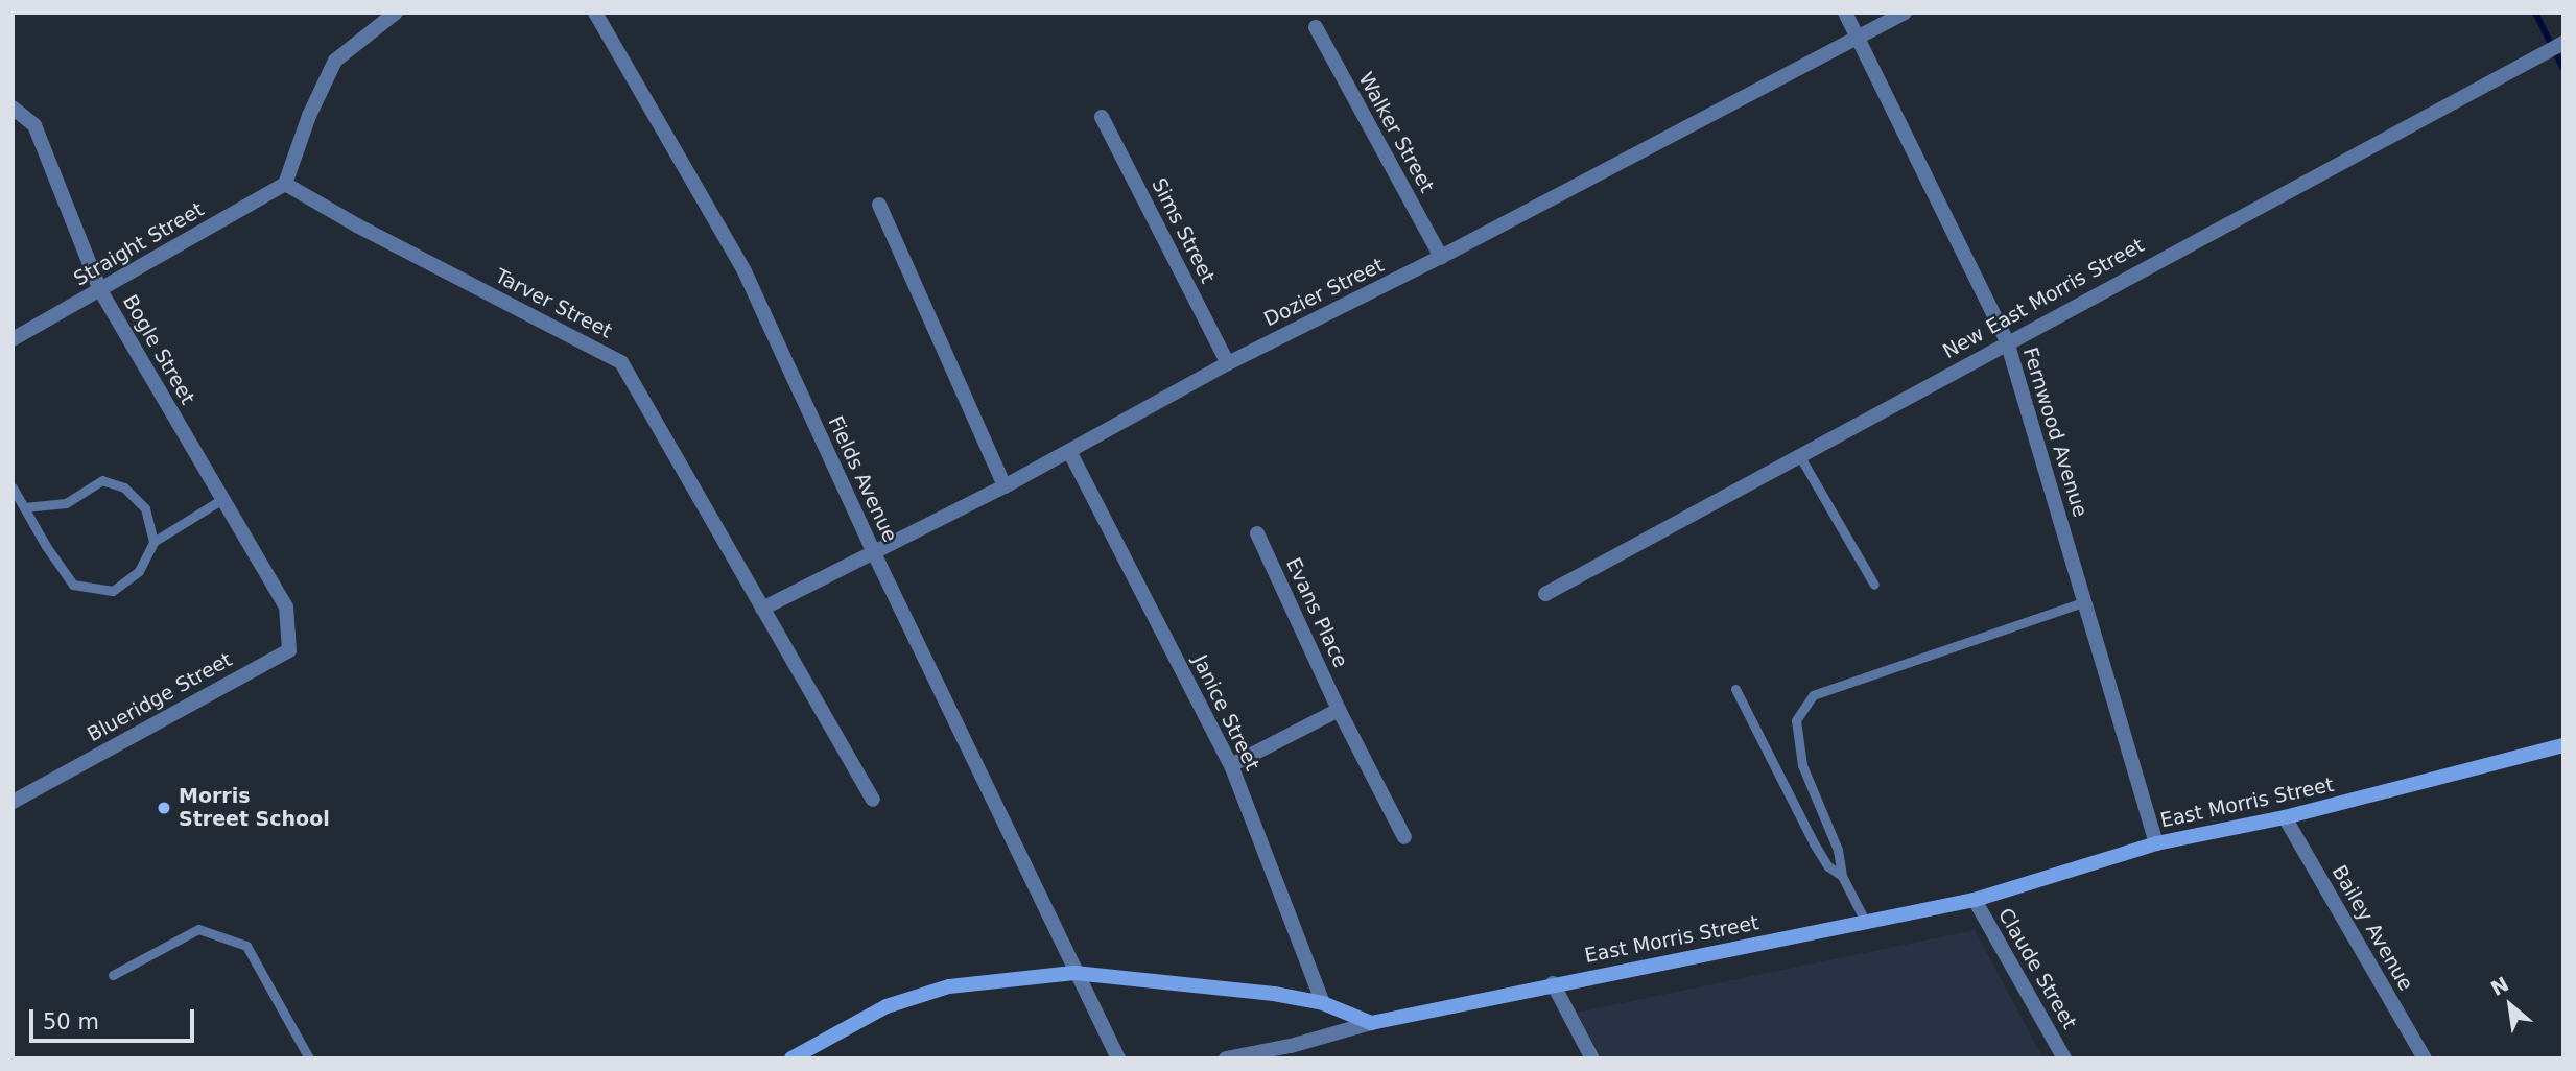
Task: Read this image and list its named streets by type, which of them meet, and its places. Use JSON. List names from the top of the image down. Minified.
{"streets":{"main road":["East Morris Street"],"street":["Walker Street","Sims Street","Straight Street","Dozier Street","New East Morris Street","Tarver Street","Bogle Street","Fernwood Avenue","Fields Avenue","Evans Place","Blueridge Street","Janice Street","Bailey Avenue","Claude Street"]},"crossings":[["Walker Street","Dozier Street"],["Sims Street","Dozier Street"],["Straight Street","Tarver Street"],["Straight Street","Bogle Street"],["Dozier Street","Tarver Street"],["Dozier Street","Fernwood Avenue"],["Dozier Street","Fields Avenue"],["Dozier Street","Janice Street"],["New East Morris Street","Fernwood Avenue"],["Bogle Street","Blueridge Street"],["Fernwood Avenue","East Morris Street"],["East Morris Street","Bailey Avenue"],["East Morris Street","Claude Street"]],"places":["Morris Street School"],"scale_bar":"50 m","north":"top left"}
